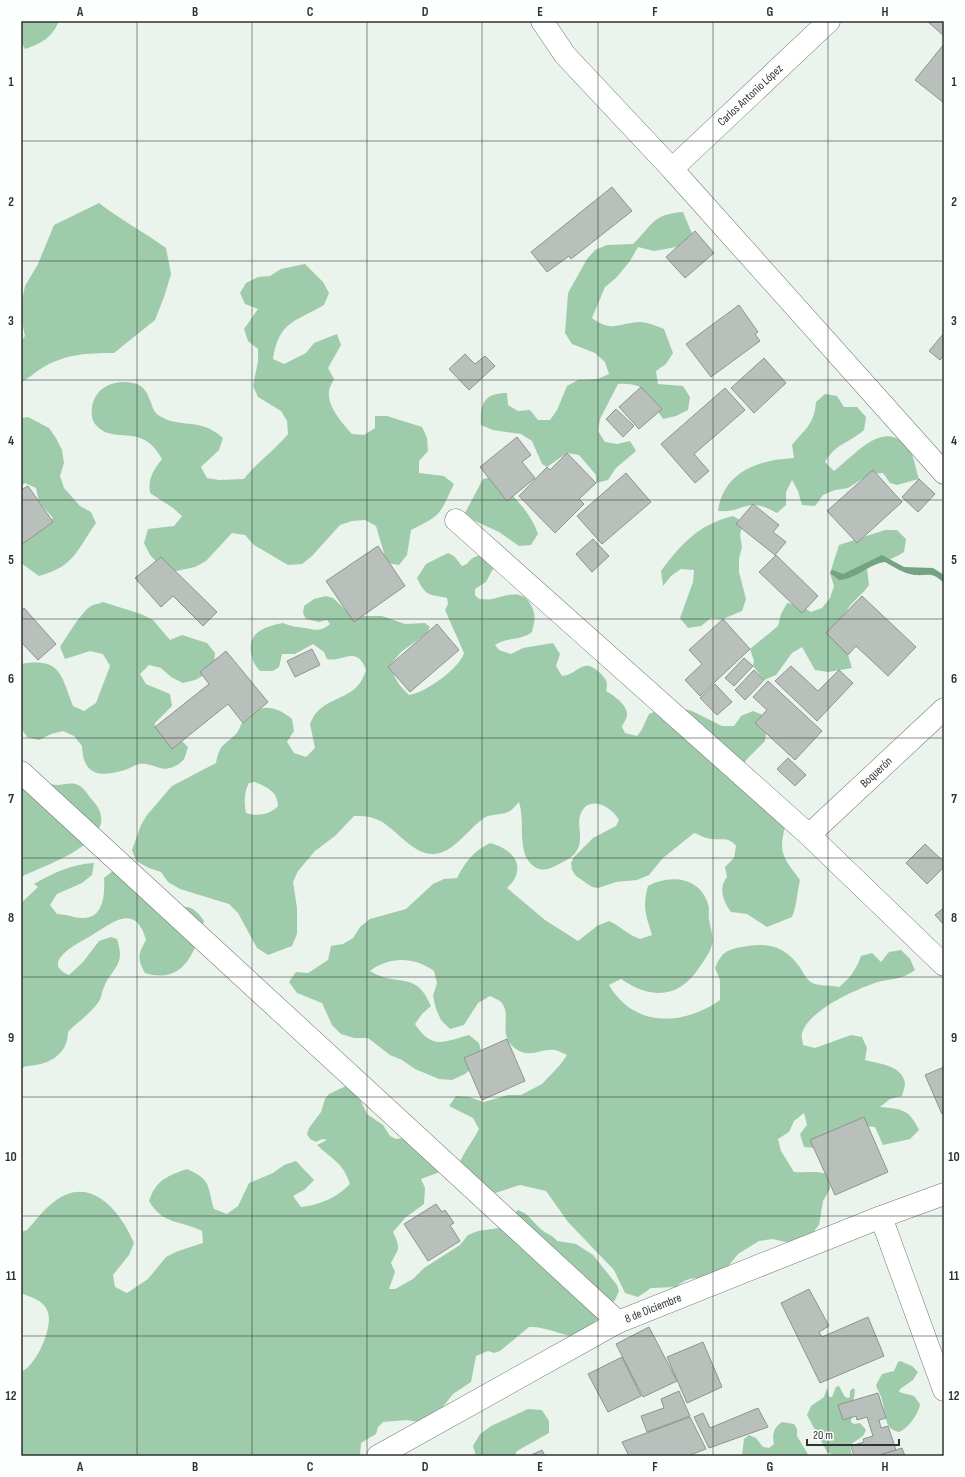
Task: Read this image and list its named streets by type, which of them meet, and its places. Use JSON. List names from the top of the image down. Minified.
{"streets":{"street":["Carlos Antonio López","Boquerón","8 de Diciembre"]},"scale_bar":"20 m","grid":{"columns":["A","B","C","D","E","F","G","H"],"rows":["1","2","3","4","5","6","7","8","9","10","11","12"]}}
